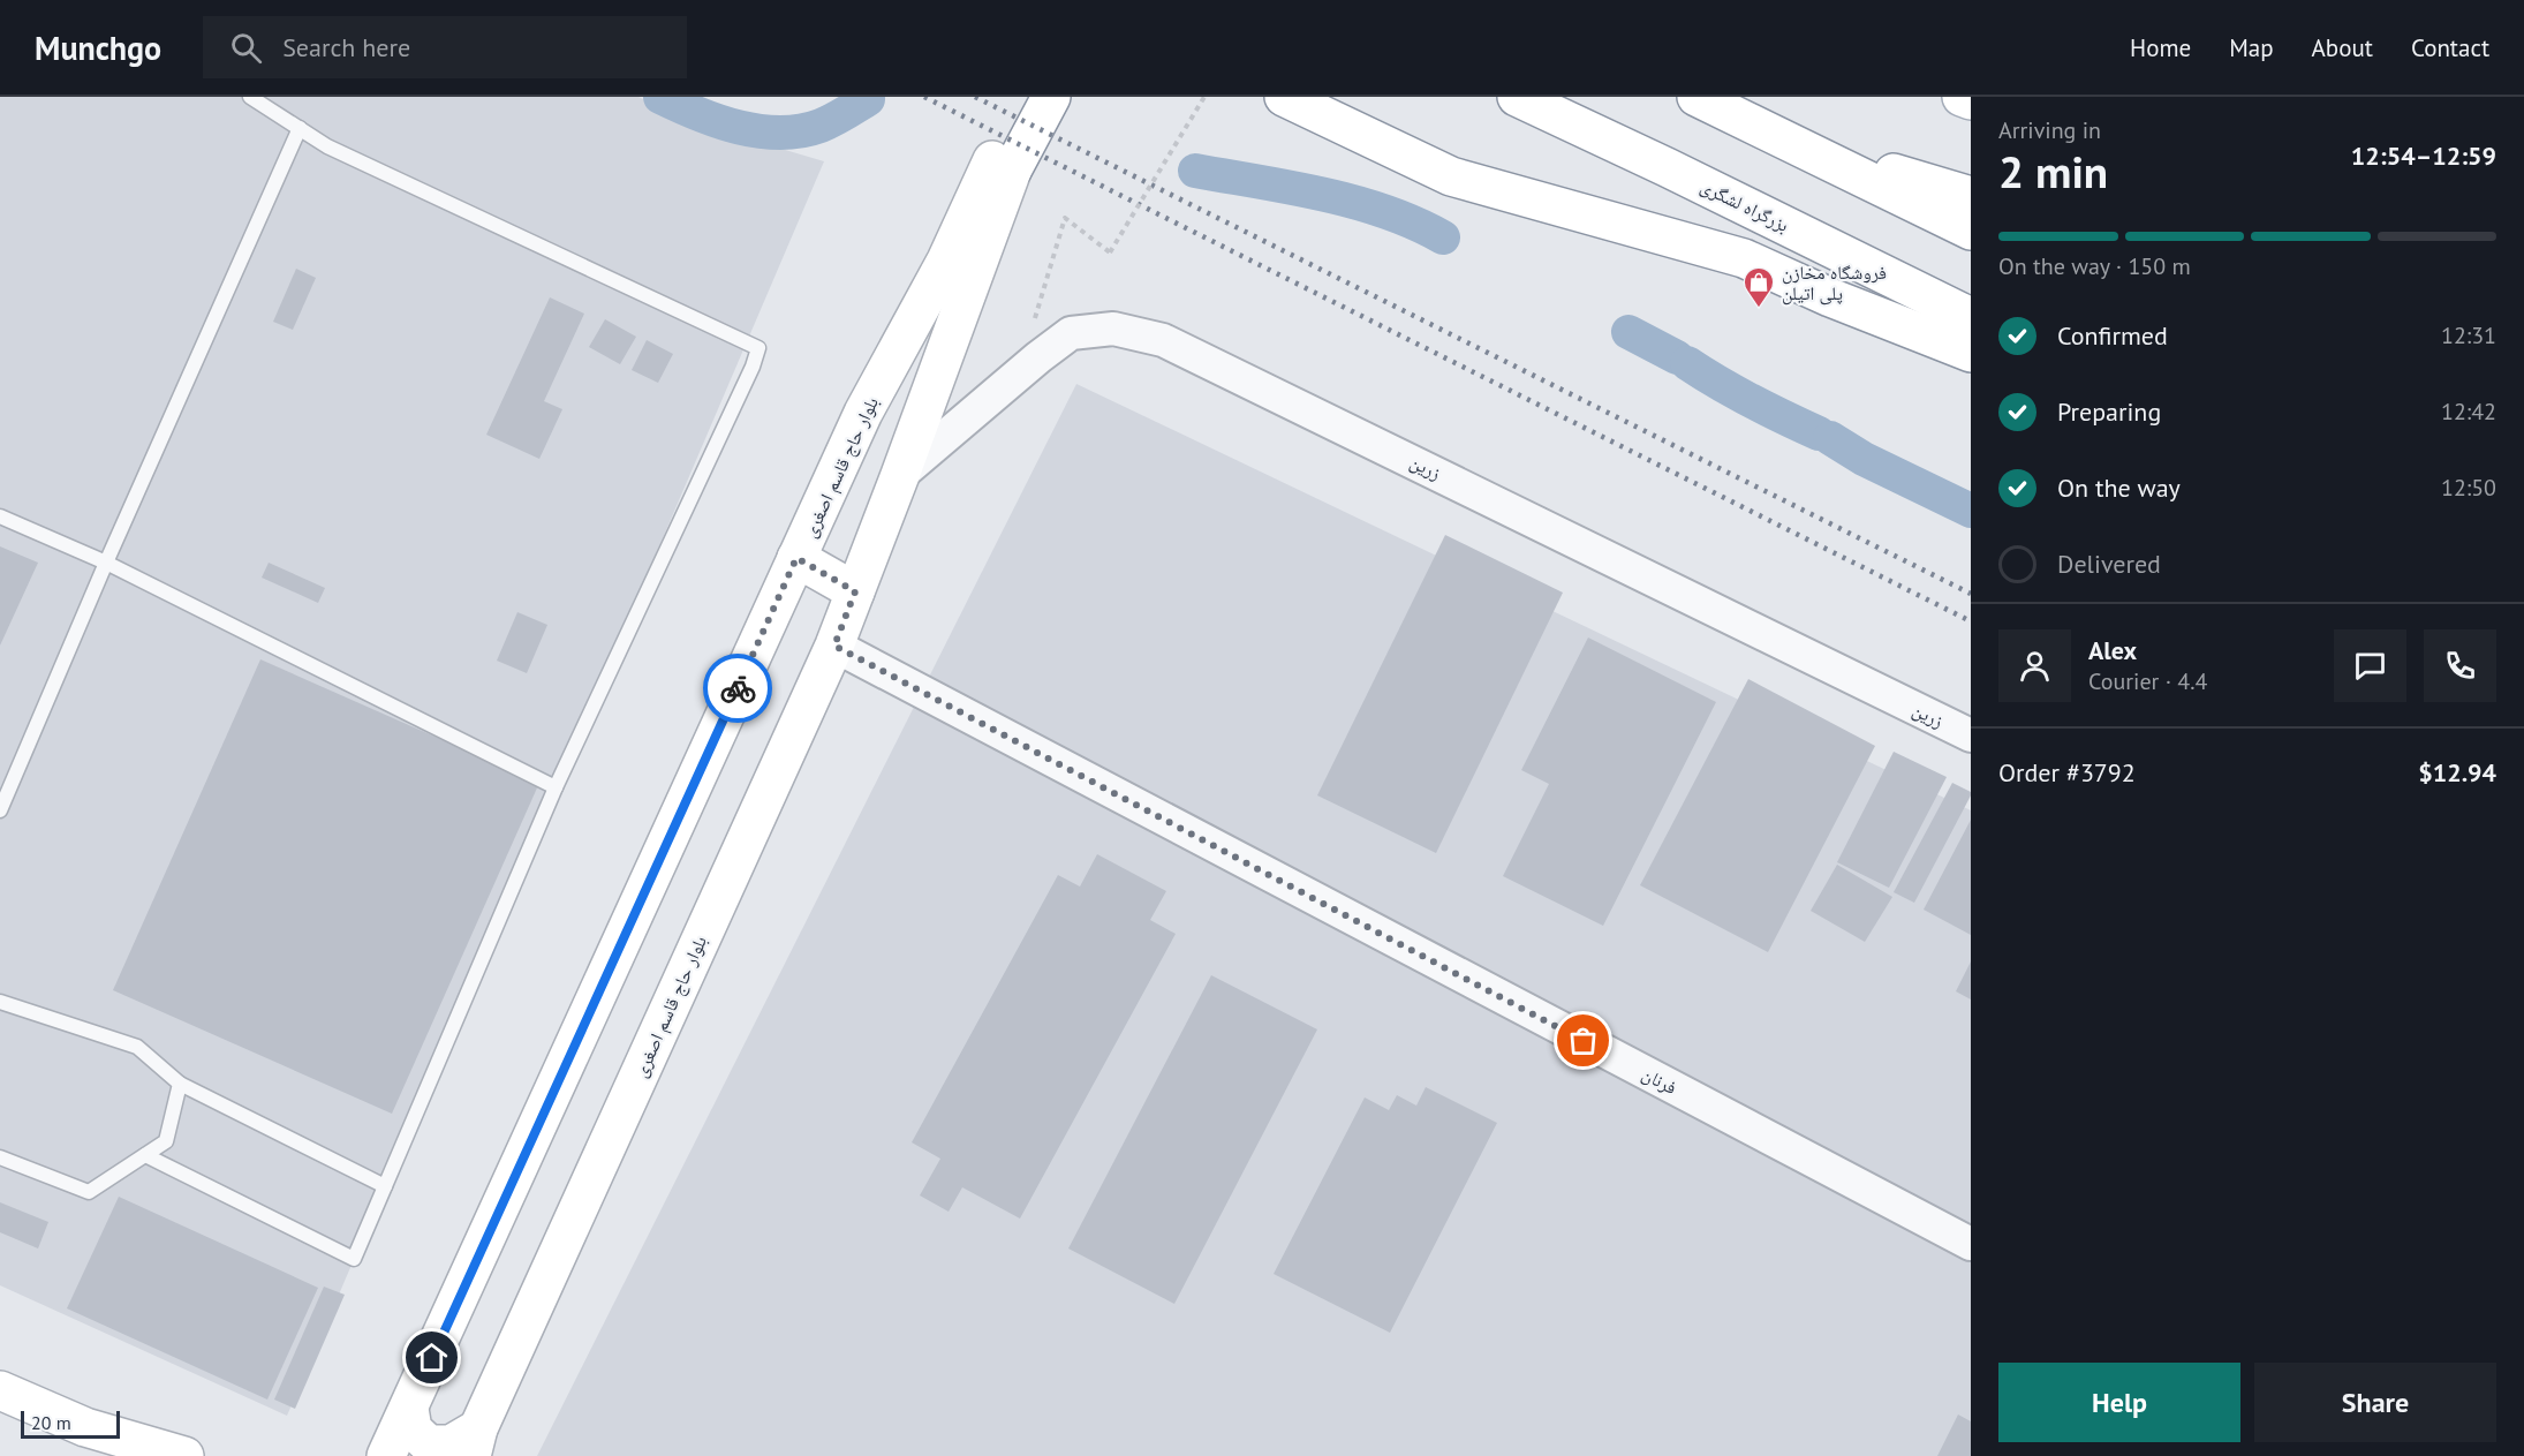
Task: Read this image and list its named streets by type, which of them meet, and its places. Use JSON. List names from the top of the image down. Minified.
{"streets":{"main road":["بزرگراه لشگری","بلوار حاج قاسم اصغری"],"street":["زرین","فرنان"]},"crossings":[["بلوار حاج قاسم اصغری","زرین"],["بلوار حاج قاسم اصغری","فرنان"]],"places":{"shop":["فروشگاه مخازن پلی اتیلن"]},"scale_bar":"20 m","page":{"header":"Munchgo","search":"Search here","nav":["Home","Map","About","Contact"],"heading":["2 min","Arriving in","12:54–12:59"],"panel":["Alex","Courier · 4.4","Order #3792","$12.94"],"bar":"On the way · 150 m","list":[["Confirmed","12:31"],["Preparing","12:42"],["On the way","12:50"],"Delivered"],"buttons":["Help","Share"],"scale":"20 m"}}
